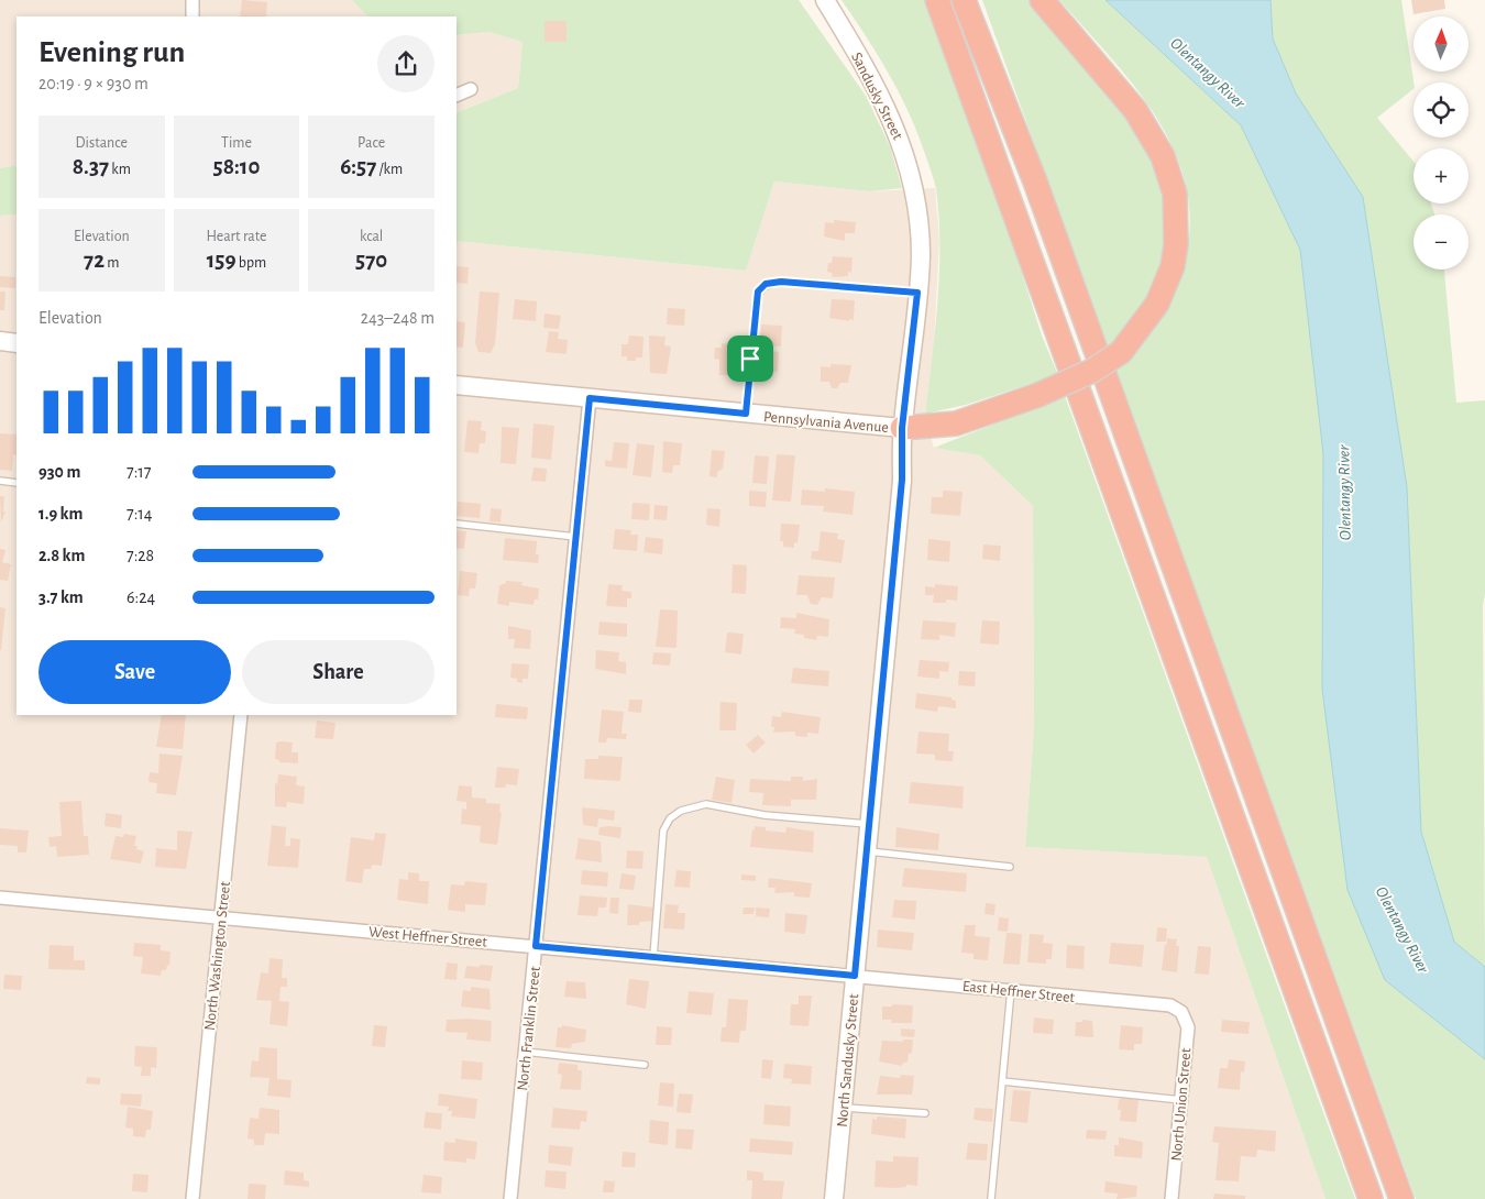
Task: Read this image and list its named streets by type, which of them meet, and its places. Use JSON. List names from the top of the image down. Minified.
{"streets":{"street":["Sandusky Street","Pennsylvania Avenue","West Heffner Street","North Washington Street","East Heffner Street","North Franklin Street","North Sandusky Street","North Union Street"]},"crossings":[["Sandusky Street","Pennsylvania Avenue"],["Sandusky Street","North Sandusky Street"],["Pennsylvania Avenue","North Franklin Street"],["Pennsylvania Avenue","North Sandusky Street"],["West Heffner Street","North Washington Street"],["West Heffner Street","East Heffner Street"],["West Heffner Street","North Franklin Street"],["West Heffner Street","North Sandusky Street"],["East Heffner Street","North Sandusky Street"],["East Heffner Street","North Union Street"]],"water":["Olentangy River"],"north":"top","page":{"map_buttons":["+","−"],"heading":["Evening run","20:19 · 9 × 930 m"],"stats":[["Distance","8.37 km"],["Time","58:10"],["Pace","6:57 /km"],["Elevation","72 m"],["Heart rate","159 bpm"],["kcal","570"]],"chart":["Elevation","243–248 m"],"list":[{"name":"930 m","note":"7:17"},{"name":"1.9 km","note":"7:14"},{"name":"2.8 km","note":"7:28"},{"name":"3.7 km","note":"6:24"}],"buttons":["Save","Share"]}}
